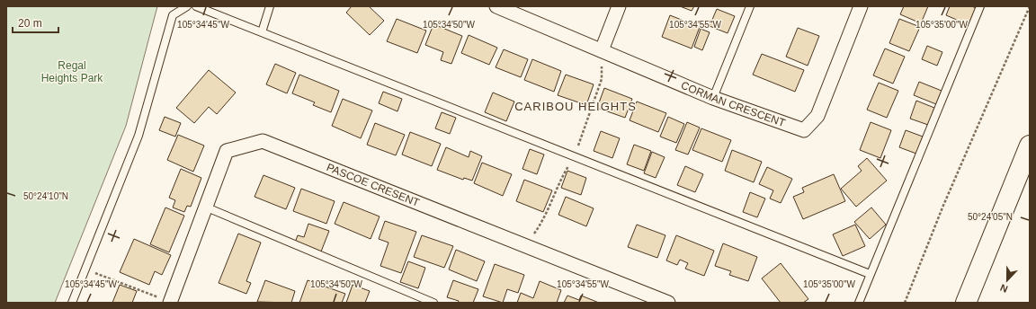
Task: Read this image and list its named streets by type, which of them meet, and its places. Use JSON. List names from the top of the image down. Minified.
{"streets":{"street":["CORMAN CRESCENT","PASCOE CRESENT"]},"districts":["CARIBOU HEIGHTS"],"parks":["Regal Heights Park"],"scale_bar":"20 m","north":"bottom","coordinates":["105°34'45\"W","105°34'50\"W","105°34'55\"W","105°35'00\"W","50°24'10\"N","50°24'05\"N"]}
